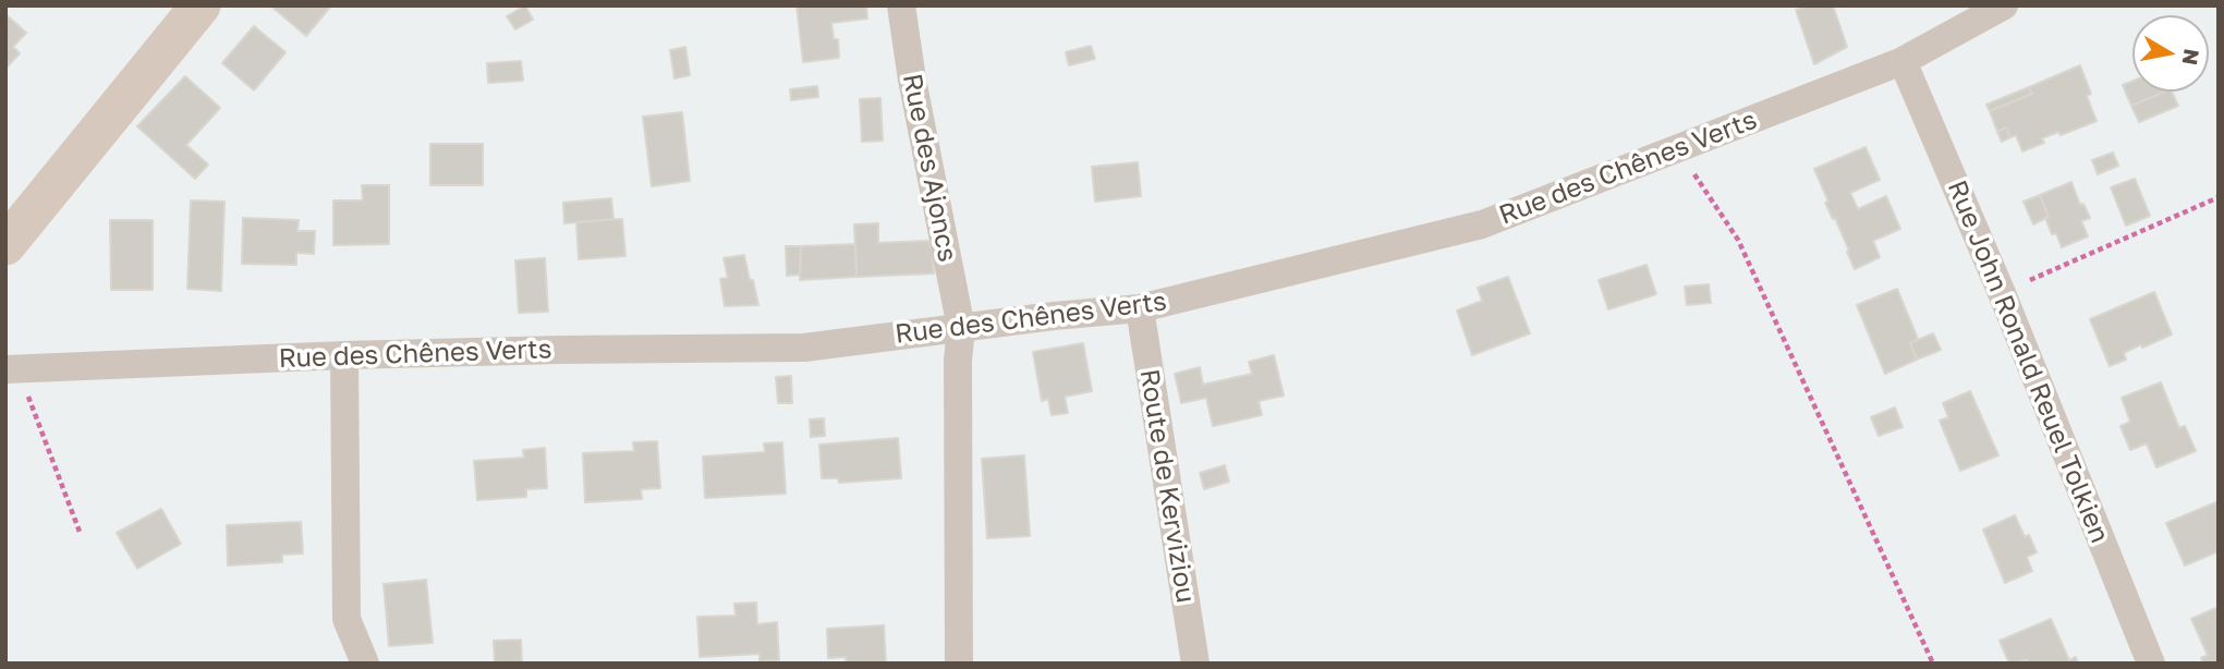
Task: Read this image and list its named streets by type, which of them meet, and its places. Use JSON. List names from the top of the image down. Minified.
{"streets":{"street":["Rue des Ajoncs","Rue des Chênes Verts","Rue John Ronald Reuel Tolkien","Route de Kerviziou"]},"crossings":[["Rue des Ajoncs","Rue des Chênes Verts"],["Rue des Chênes Verts","Rue John Ronald Reuel Tolkien"],["Rue des Chênes Verts","Route de Kerviziou"]],"north":"right"}
